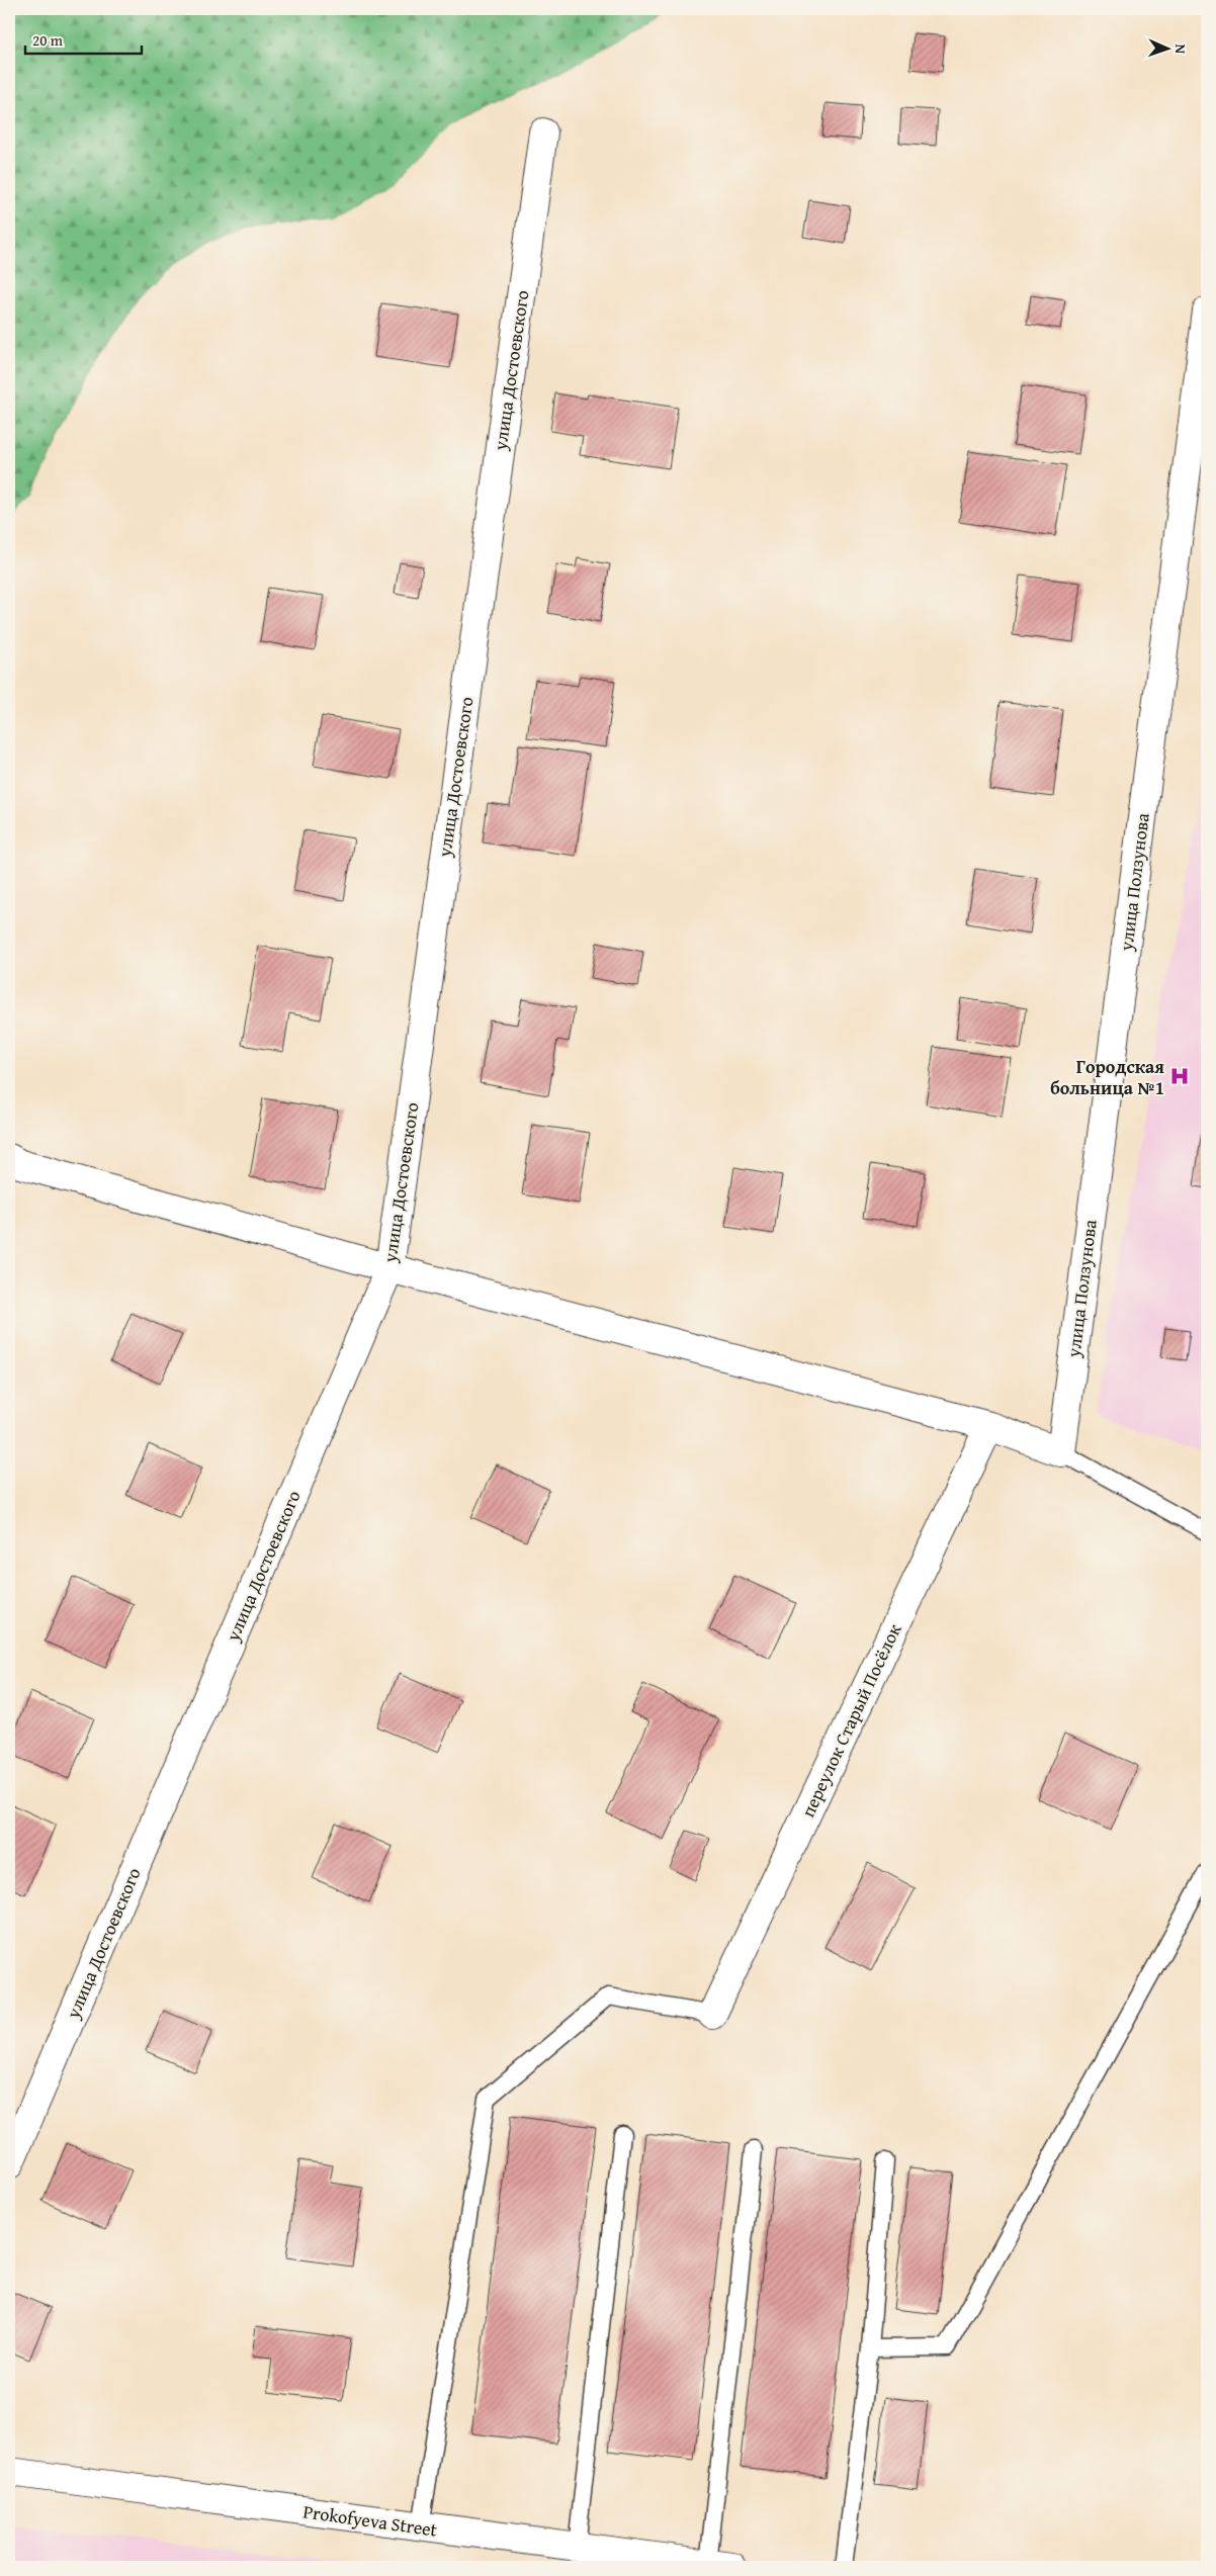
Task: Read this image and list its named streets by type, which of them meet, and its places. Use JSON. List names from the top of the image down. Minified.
{"streets":{"street":["улица Достоевского","улица Ползунова","переулок Старый Посёлок","Prokofyeva Street"]},"places":{"hospital":["Городская больница №1"]},"scale_bar":"20 m","north":"right"}
